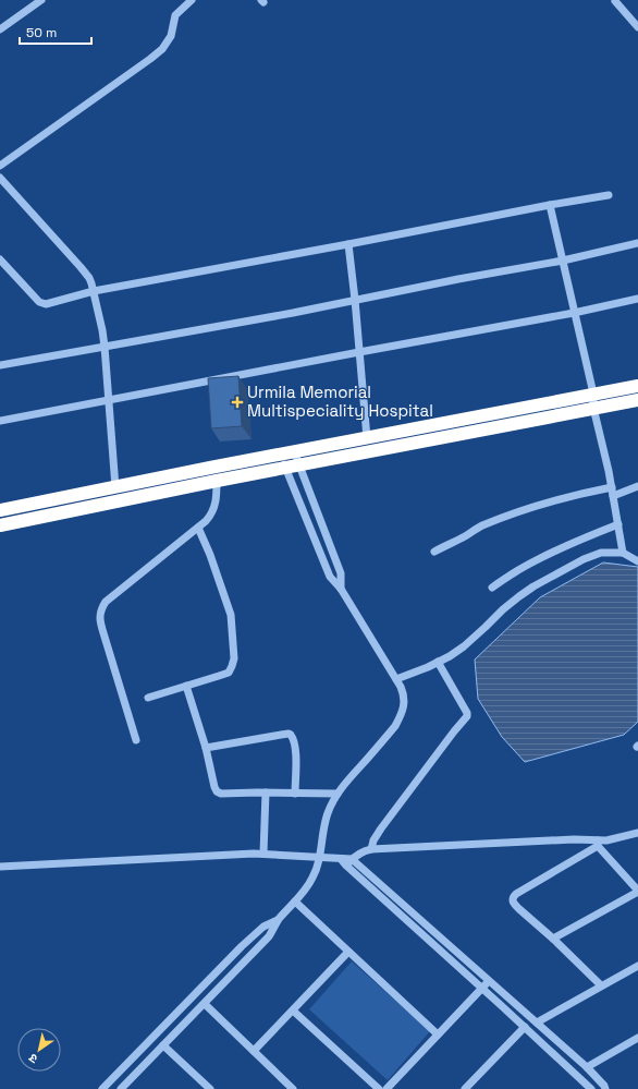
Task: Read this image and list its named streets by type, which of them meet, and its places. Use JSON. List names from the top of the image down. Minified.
{"places":{"health":["Urmila Memorial Multispeciality Hospital"]},"scale_bar":"50 m","north":"bottom left"}
